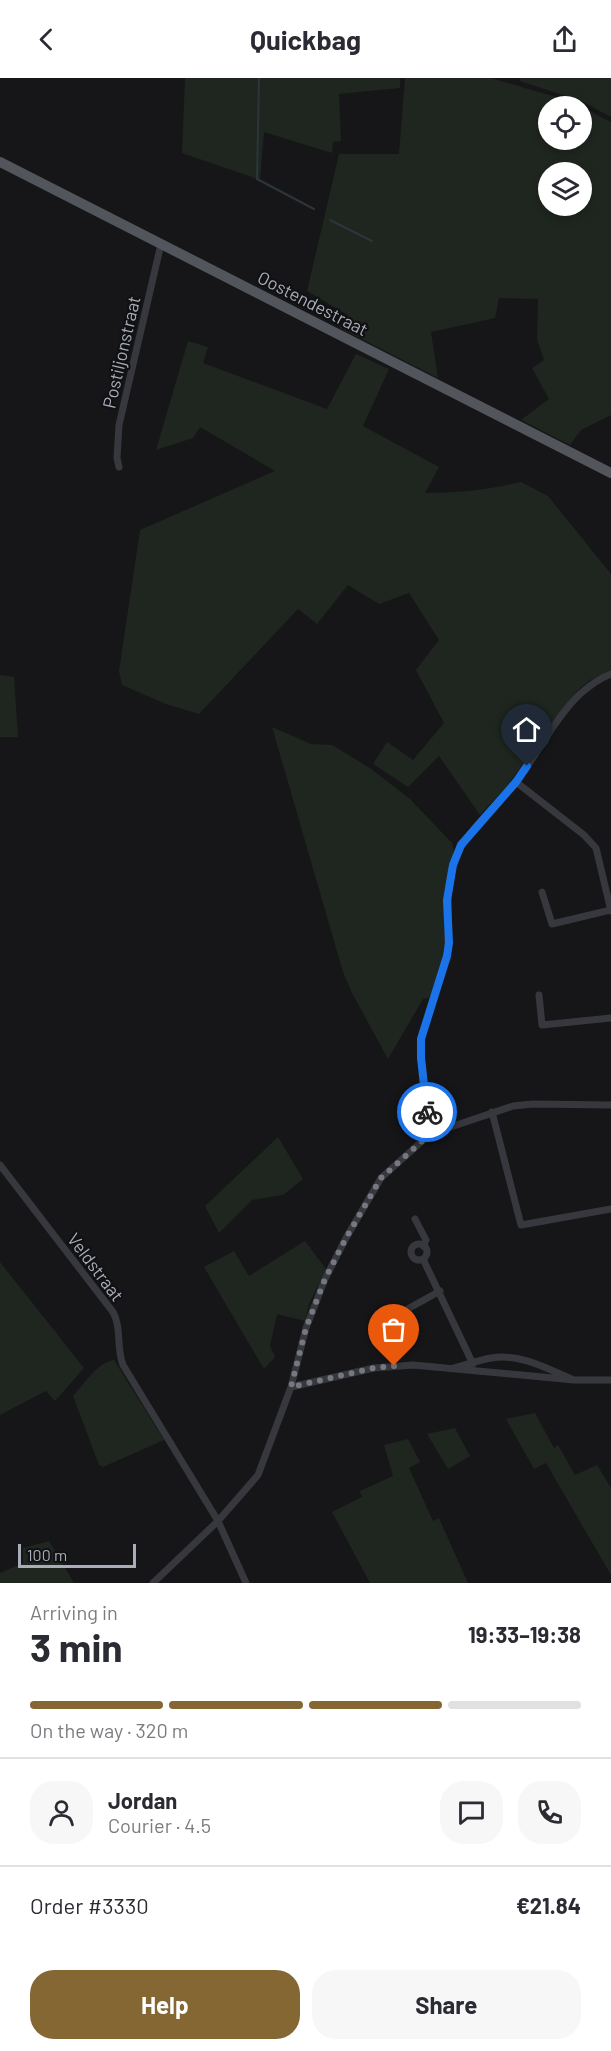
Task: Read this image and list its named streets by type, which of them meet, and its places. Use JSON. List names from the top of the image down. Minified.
{"streets":{"main road":["Oostendestraat"],"street":["Postiljonstraat","Veldstraat"]},"crossings":[["Oostendestraat","Postiljonstraat"]],"scale_bar":"100 m","page":{"header":"Quickbag","scale":"100 m","heading":["3 min","Arriving in","19:33–19:38"],"panel":["Jordan","Courier · 4.5","Order #3330","€21.84"],"bar":"On the way · 320 m","buttons":["Help","Share"]}}
